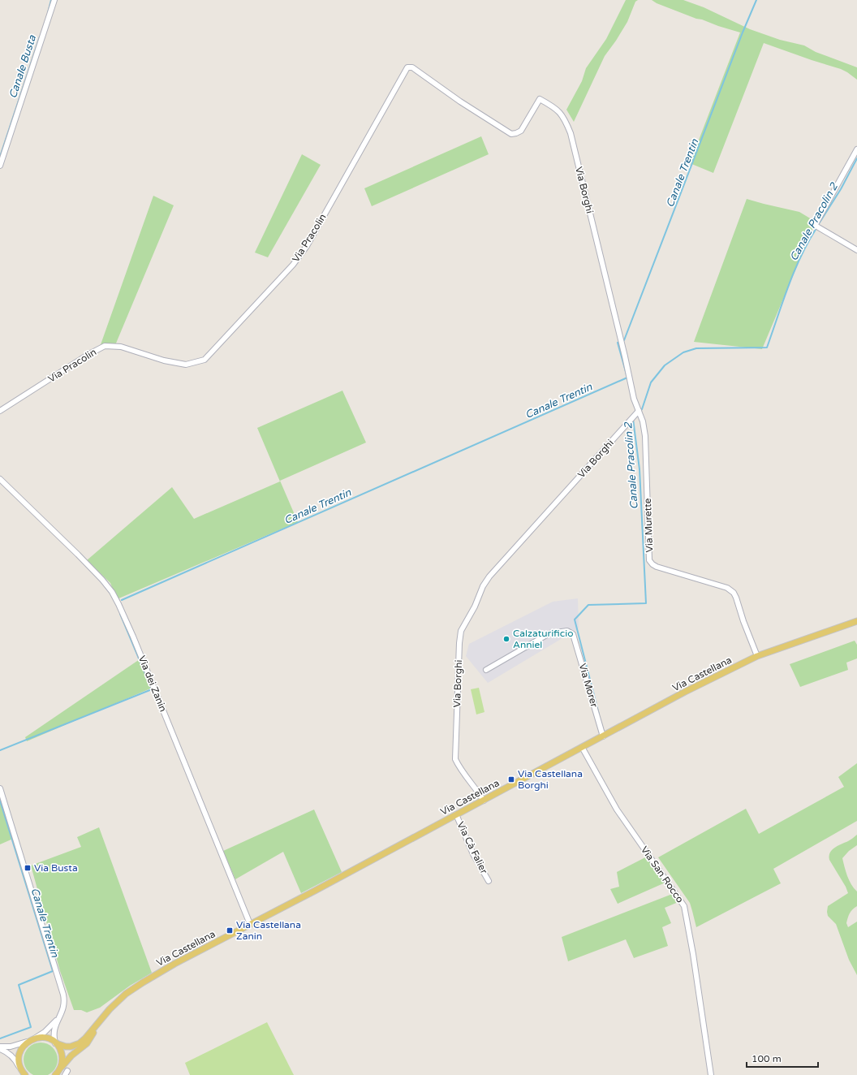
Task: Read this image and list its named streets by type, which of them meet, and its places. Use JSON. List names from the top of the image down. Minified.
{"streets":{"main road":["Via Castellana"],"street":["Via Borghi","Via Pracolin","Via Murette","Via dei Zanin","Via Morer","Via Cà Falier","Via San Rocco"]},"crossings":[["Via Borghi","Via Pracolin"],["Via Borghi","Via Murette"],["Via Borghi","Via Castellana"],["Via Murette","Via Castellana"],["Via Castellana","Via dei Zanin"],["Via Castellana","Via Morer"],["Via Castellana","Via Cà Falier"],["Via Castellana","Via San Rocco"]],"water":["Canale Busta","Canale Trentin","Canale Pracolin 2"],"places":{"other":["Calzaturificio Anniel"],"transit":["Via Castellana Borghi","Via Busta","Via Castellana Zanin"]},"scale_bar":"100 m"}
